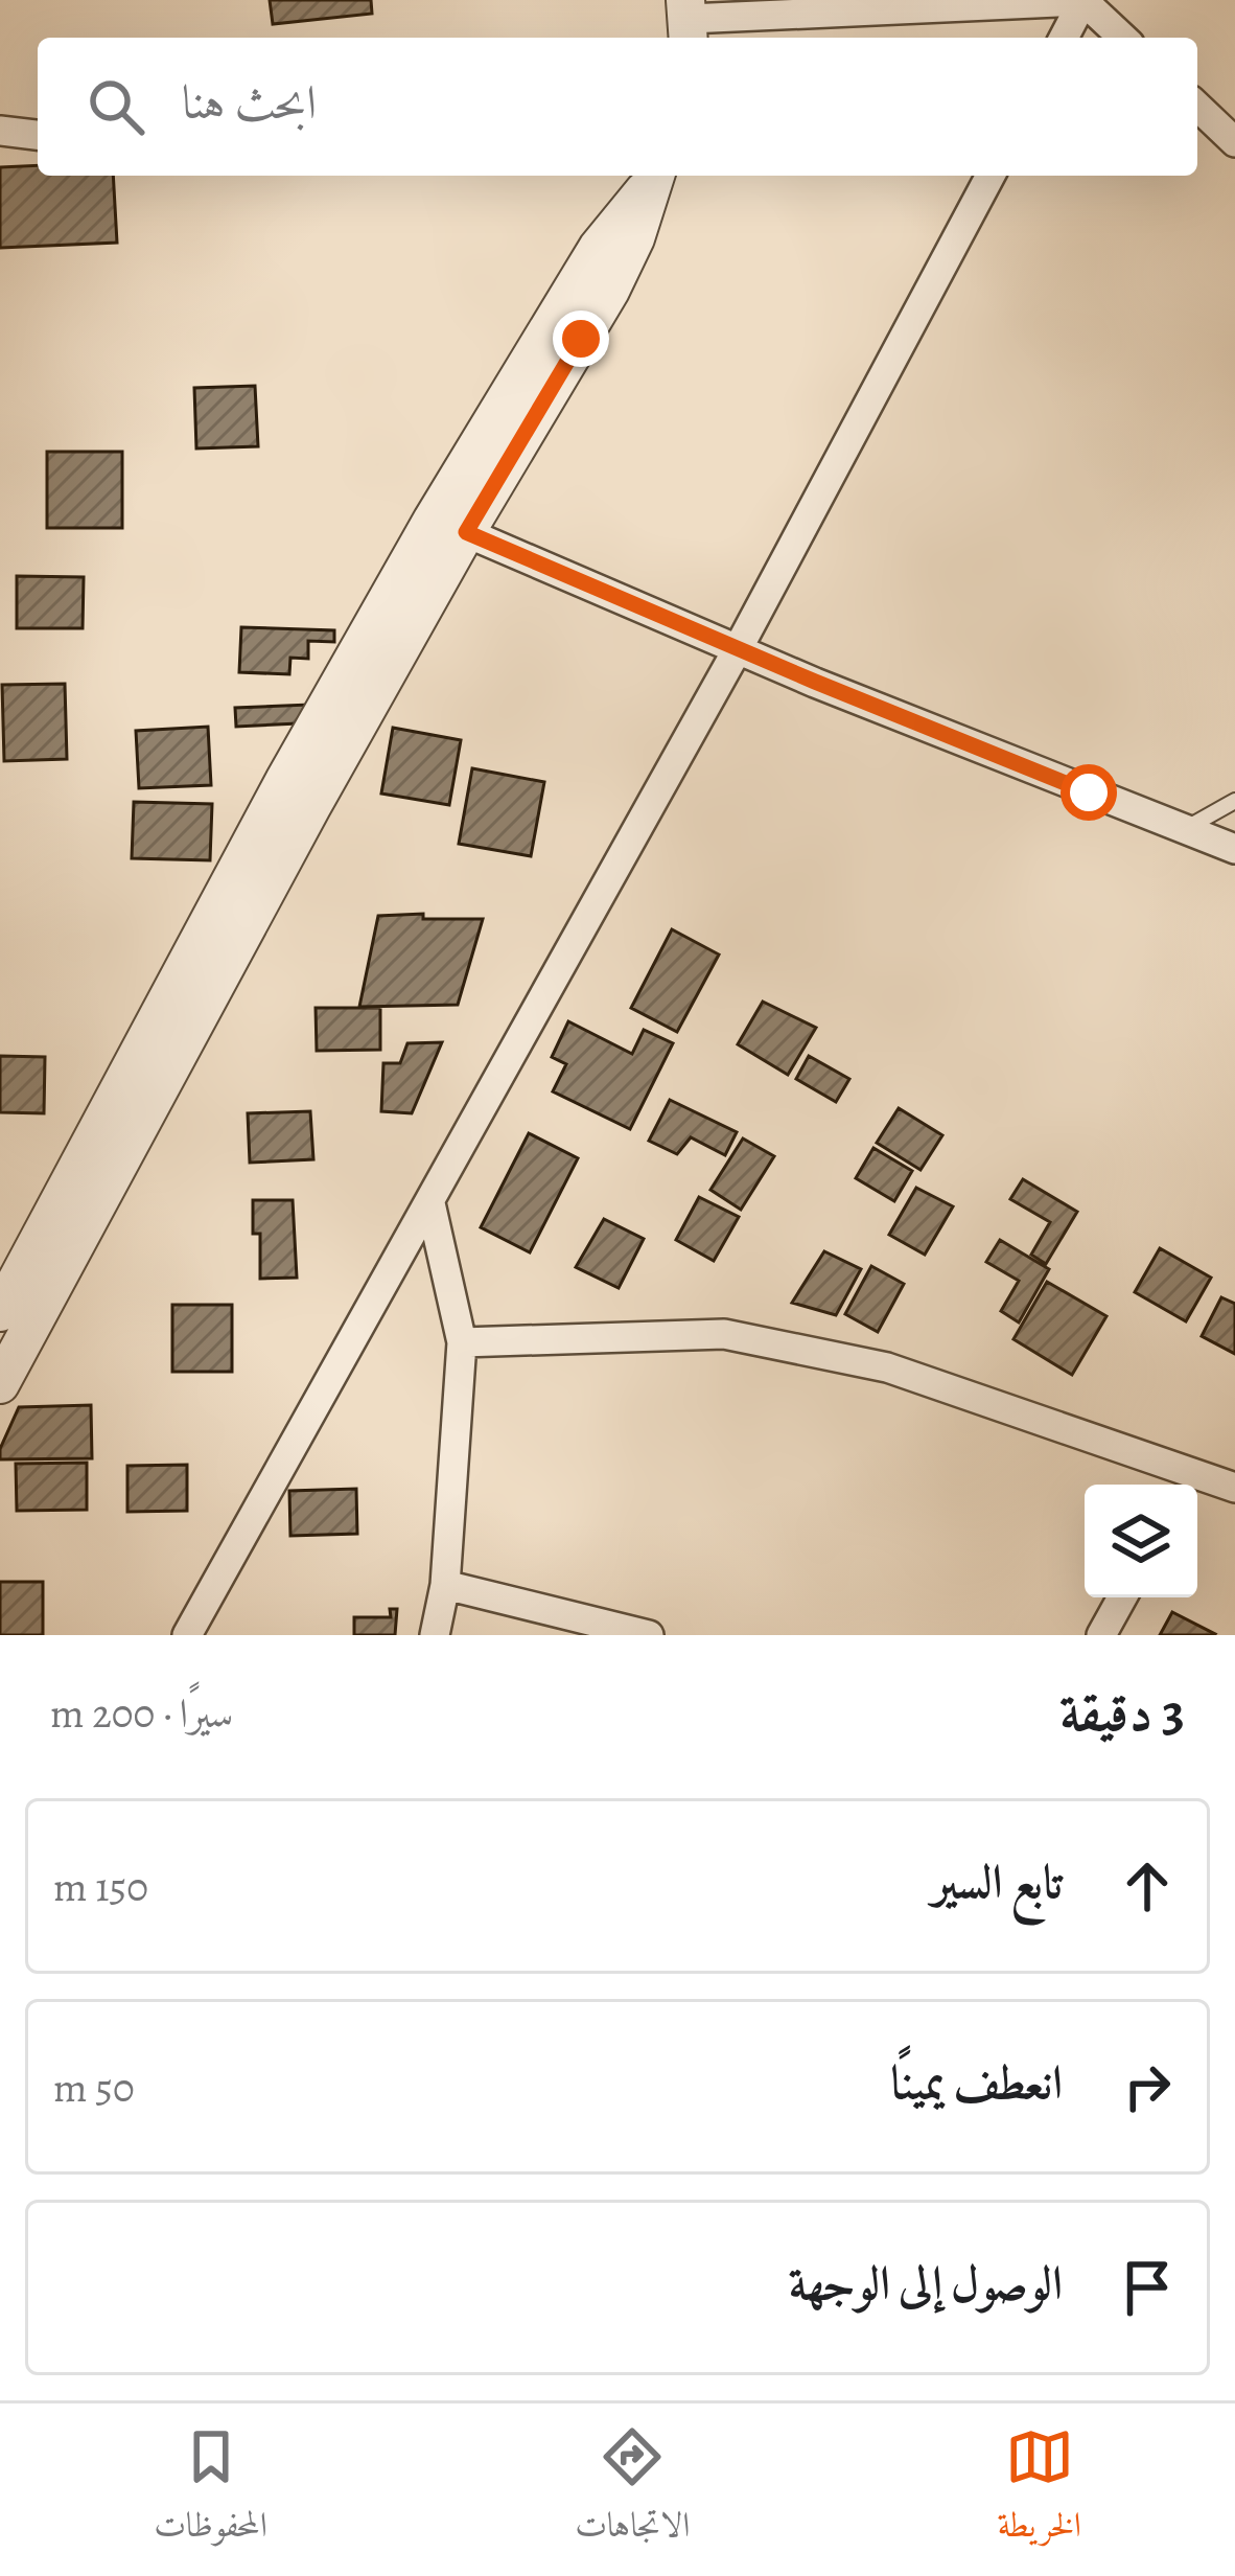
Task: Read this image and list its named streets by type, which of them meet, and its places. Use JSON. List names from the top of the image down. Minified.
{"page":{"search":"ابحث هنا","heading":["3 دقيقة","سيرًا · 200 m"],"list":[["تابع السير","150 m"],["انعطف يمينًا","50 m"],"الوصول إلى الوجهة"],"nav":["الخريطة","الاتجاهات","المحفوظات"]}}
